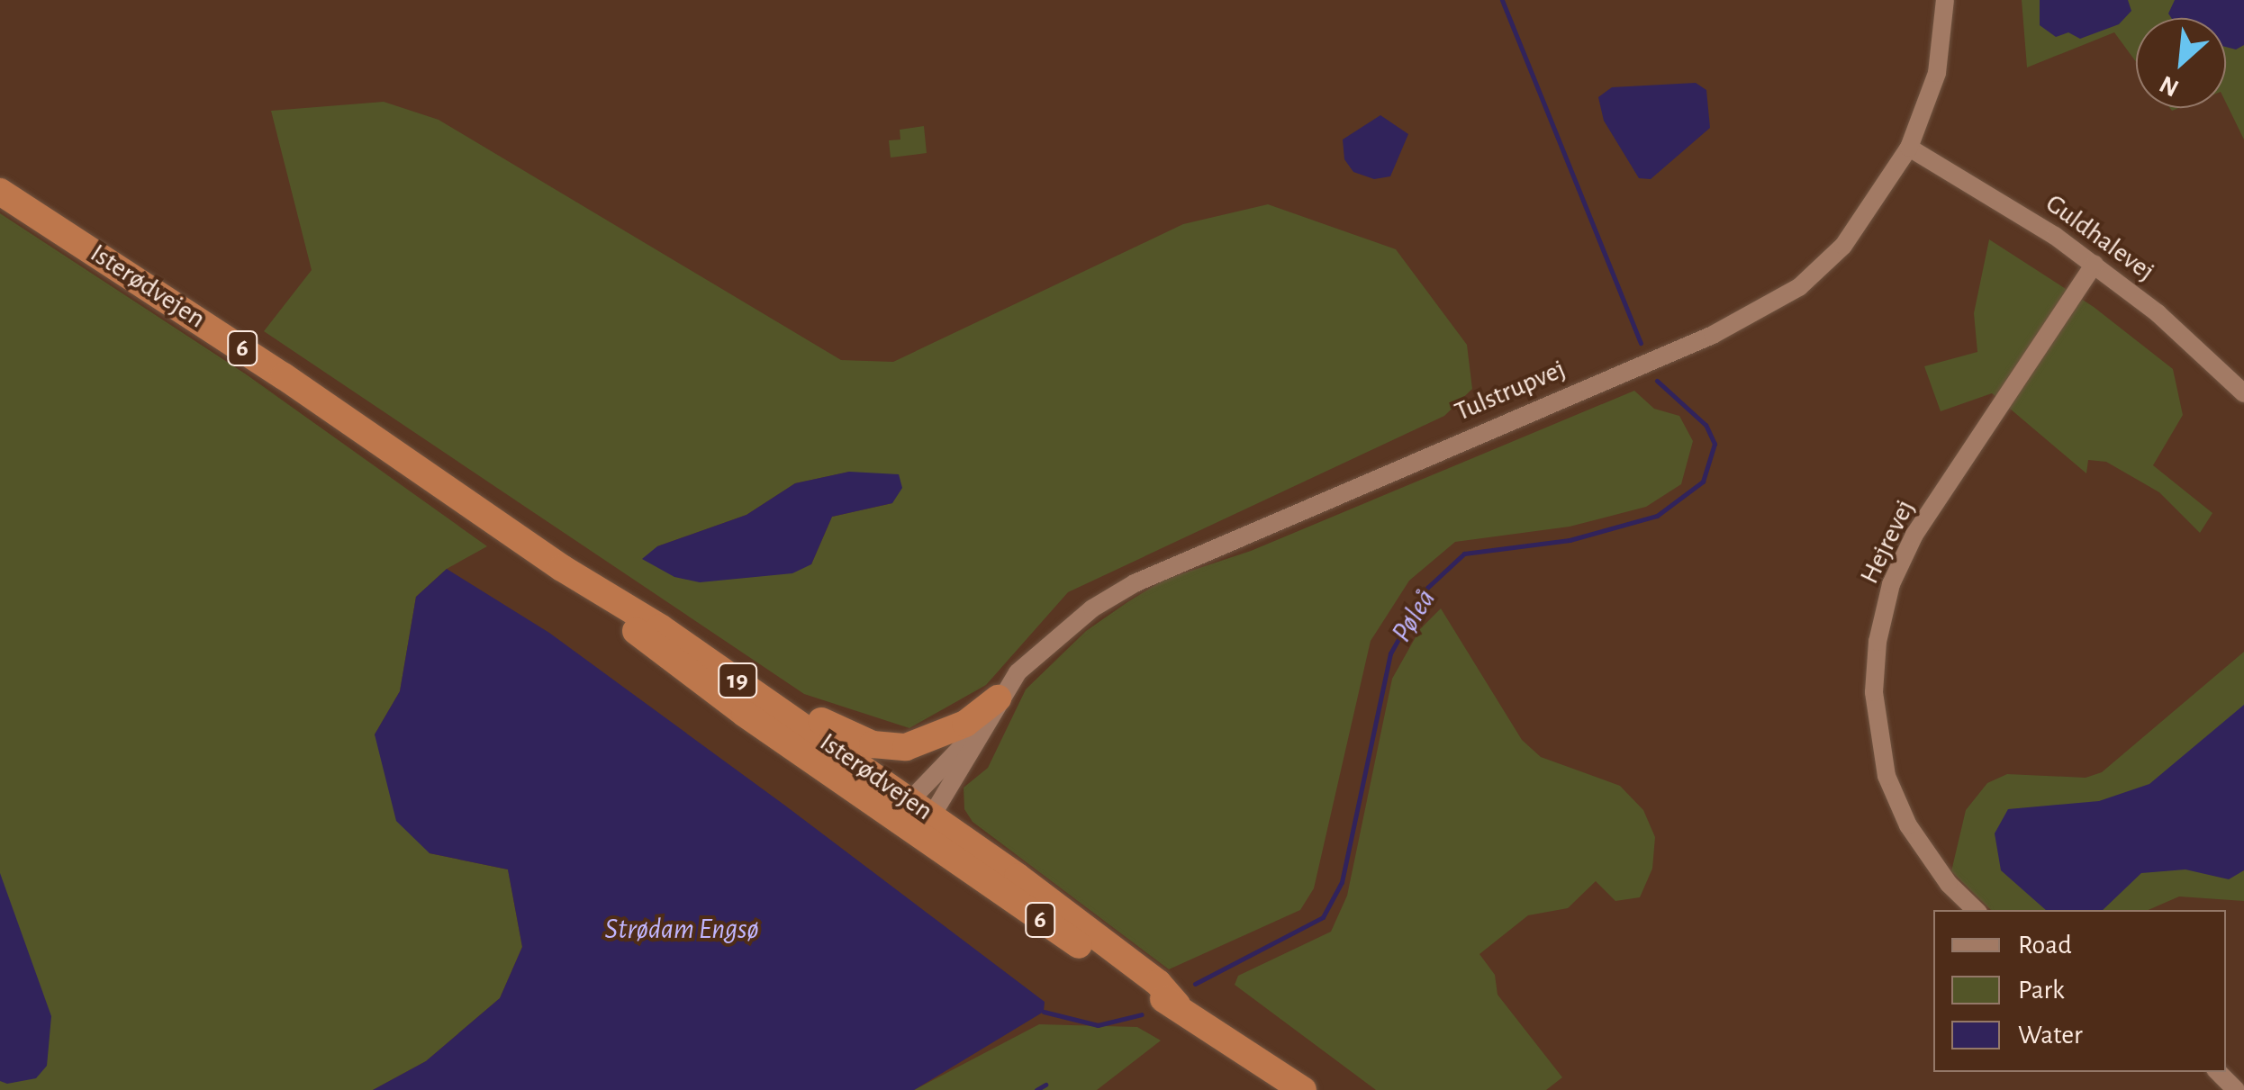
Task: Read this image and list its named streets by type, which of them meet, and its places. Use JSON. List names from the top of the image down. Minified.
{"streets":{"highway":["Isterødvejen","6","19"],"street":["Guldhalevej","Tulstrupvej","Hejrevej"]},"crossings":[["Guldhalevej","Tulstrupvej"],["Guldhalevej","Hejrevej"],["Isterødvejen","Tulstrupvej"]],"water":["Pøleå","Strødam Engsø"],"legend":["Road","Park","Water"],"north":"bottom left"}
